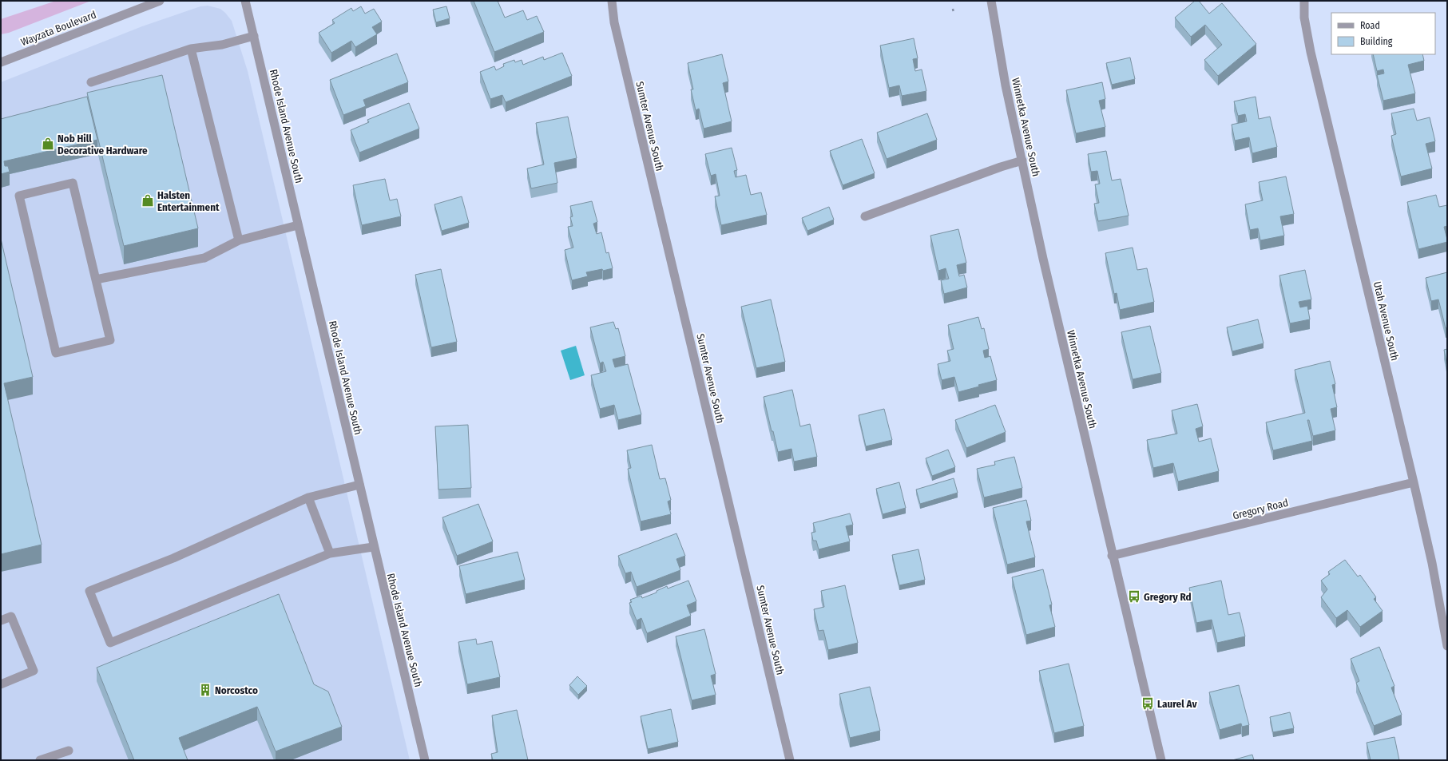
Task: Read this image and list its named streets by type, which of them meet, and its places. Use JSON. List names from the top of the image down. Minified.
{"streets":{"street":["Wayzata Boulevard","Rhode Island Avenue South","Sumter Avenue South","Winnetka Avenue South","Utah Avenue South","Gregory Road"]},"crossings":[["Winnetka Avenue South","Gregory Road"],["Utah Avenue South","Gregory Road"]],"places":{"shop":["Nob Hill Decorative Hardware","Halsten Entertainment"],"bus stop":["Gregory Rd","Laurel Av"],"building":["Norcostco"]},"legend":["Road","Building"]}
